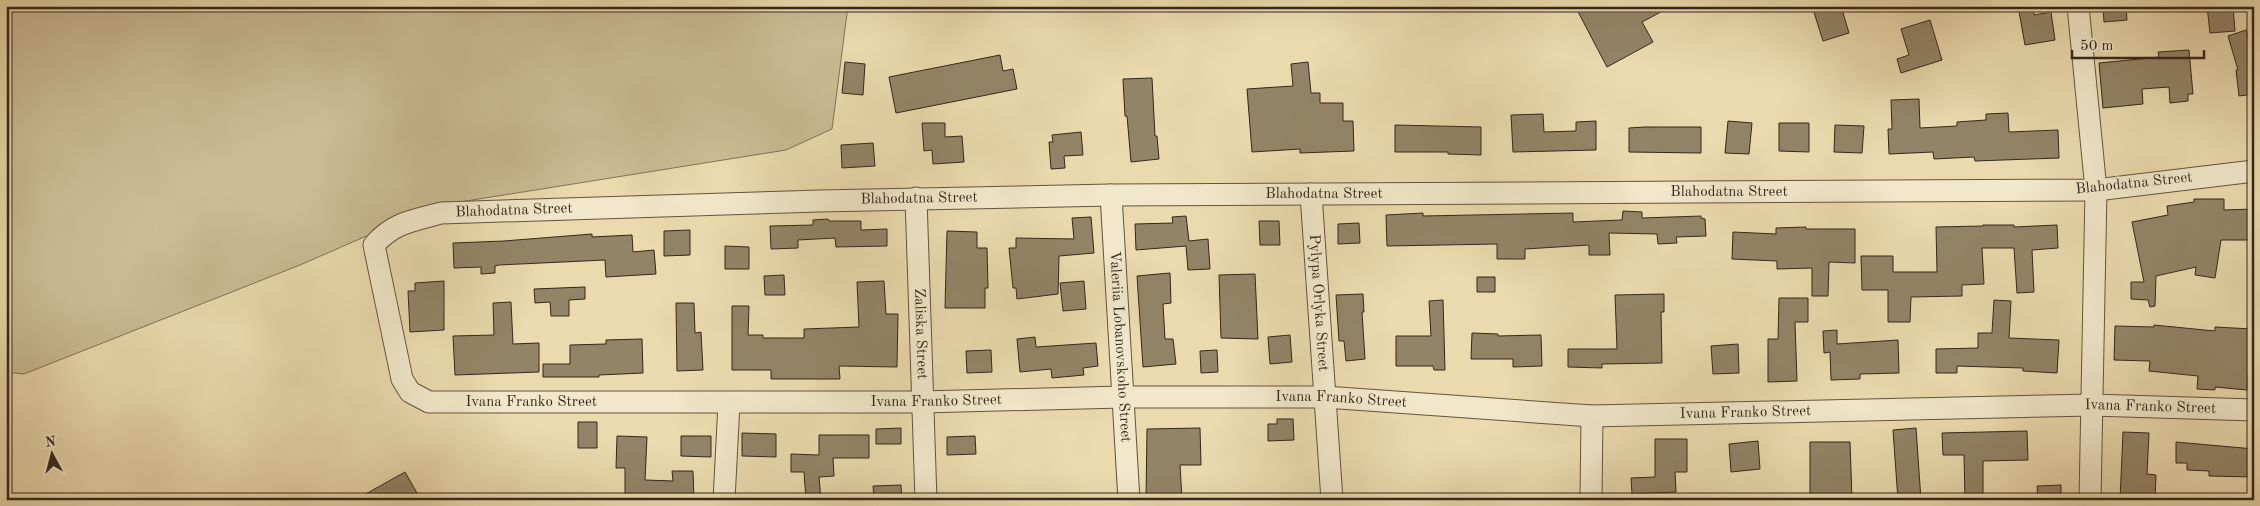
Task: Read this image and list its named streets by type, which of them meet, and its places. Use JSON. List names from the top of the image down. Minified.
{"streets":{"street":["Blahodatna Street","Pylypa Orlyka Street","Zaliska Street","Valeriia Lobanovskoho Street","Ivana Franko Street"]},"crossings":[["Blahodatna Street","Pylypa Orlyka Street"],["Blahodatna Street","Zaliska Street"],["Blahodatna Street","Valeriia Lobanovskoho Street"],["Blahodatna Street","Ivana Franko Street"],["Pylypa Orlyka Street","Ivana Franko Street"],["Zaliska Street","Ivana Franko Street"],["Valeriia Lobanovskoho Street","Ivana Franko Street"]],"scale_bar":"50 m","north":"top"}
